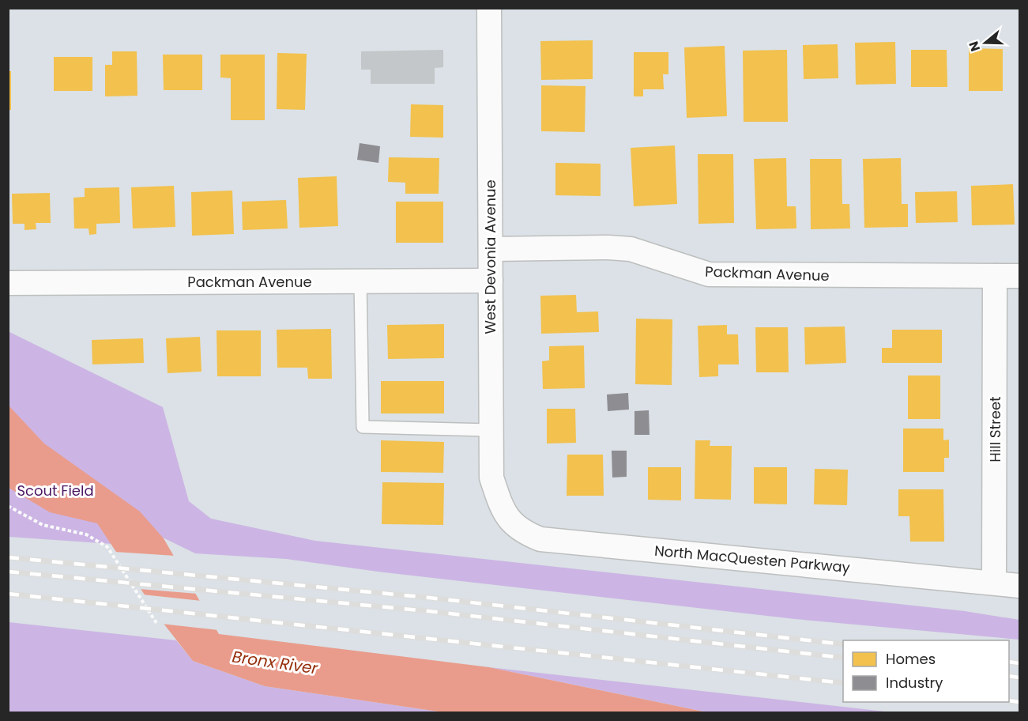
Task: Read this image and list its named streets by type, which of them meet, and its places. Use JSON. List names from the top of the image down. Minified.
{"streets":{"street":["West Devonia Avenue","Packman Avenue","Hill Street","North MacQuesten Parkway"]},"crossings":[["West Devonia Avenue","Packman Avenue"],["West Devonia Avenue","North MacQuesten Parkway"],["Packman Avenue","Hill Street"],["Hill Street","North MacQuesten Parkway"]],"water":["Bronx River"],"parks":["Scout Field"],"legend":["Homes","Industry"],"north":"left"}
